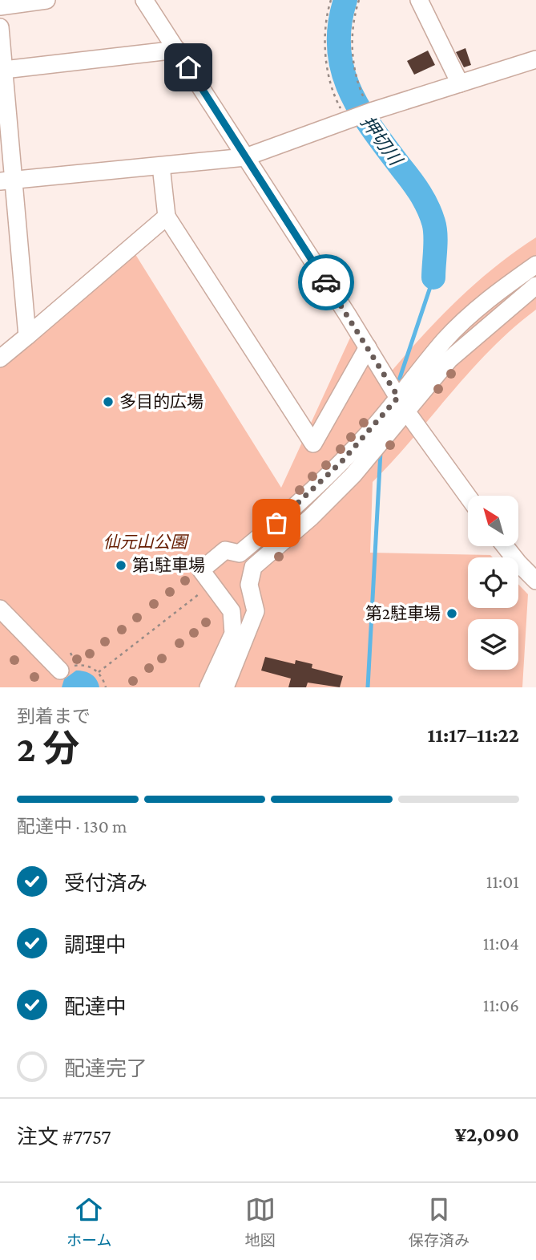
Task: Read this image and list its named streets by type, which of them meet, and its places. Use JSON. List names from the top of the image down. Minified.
{"water":["押切川"],"parks":["仙元山公園"],"places":["多目的広場","第1駐車場","第2駐車場"],"north":"top left","page":{"heading":["2 分","到着まで","11:17–11:22"],"panel":["注文 #7757","¥2,090"],"bar":"配達中 · 130 m","list":[["受付済み","11:01"],["調理中","11:04"],["配達中","11:06"],"配達完了"],"tabs":["ホーム","地図","保存済み"]}}
